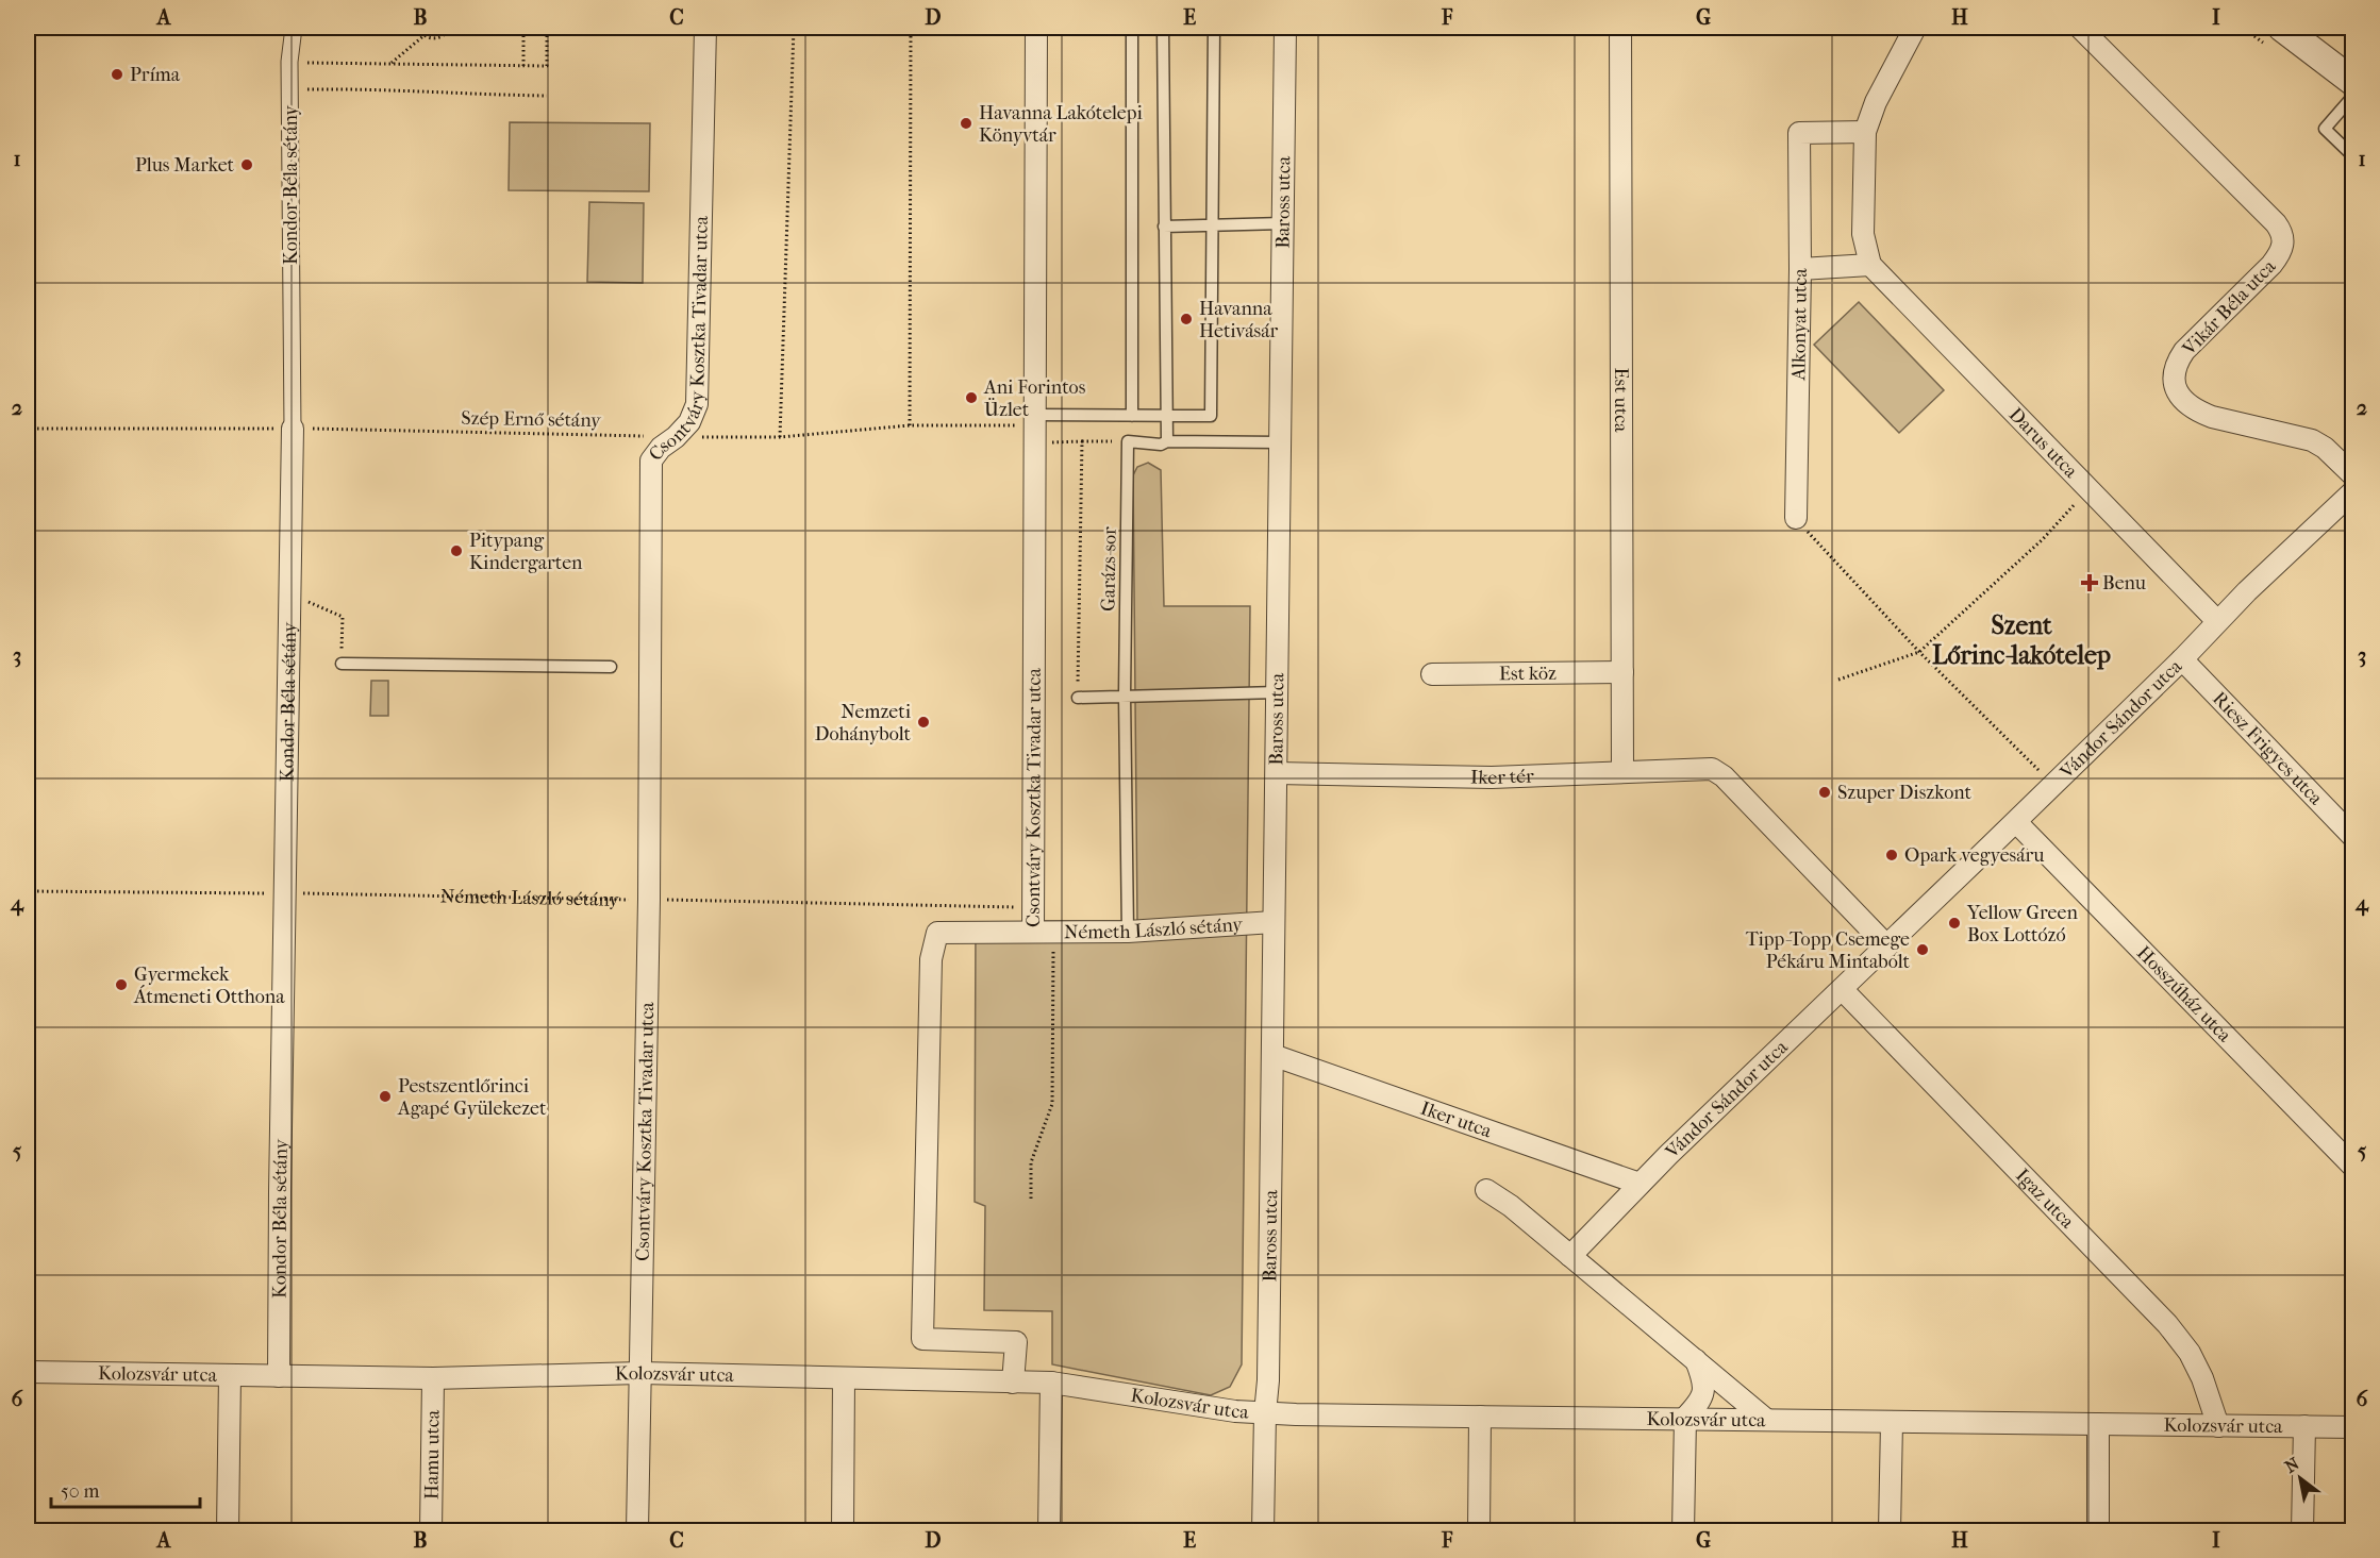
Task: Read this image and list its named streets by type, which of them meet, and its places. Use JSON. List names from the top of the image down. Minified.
{"streets":{"street":["Kondor Béla sétány","Baross utca","Vikár Béla utca","Alkonyat utca","Csontváry Kosztka Tivadar utca","Est utca","Darus utca","Est köz","Vándor Sándor utca","Riesz Frigyes utca","Iker tér","Németh László sétány","Hosszúház utca","Iker utca","Igaz utca","Kolozsvár utca","Hamu utca"],"lane":["Garázs-sor"],"path":["Szép Ernő sétány"]},"crossings":[["Kondor Béla sétány","Szép Ernő sétány"],["Kondor Béla sétány","Németh László sétány"],["Kondor Béla sétány","Kolozsvár utca"],["Baross utca","Iker tér"],["Baross utca","Németh László sétány"],["Baross utca","Iker utca"],["Baross utca","Kolozsvár utca"],["Csontváry Kosztka Tivadar utca","Szép Ernő sétány"],["Csontváry Kosztka Tivadar utca","Németh László sétány"],["Csontváry Kosztka Tivadar utca","Kolozsvár utca"],["Est utca","Est köz"],["Est utca","Iker tér"],["Szép Ernő sétány","Garázs-sor"],["Darus utca","Vándor Sándor utca"],["Garázs-sor","Németh László sétány"],["Vándor Sándor utca","Riesz Frigyes utca"],["Vándor Sándor utca","Iker tér"],["Vándor Sándor utca","Hosszúház utca"],["Vándor Sándor utca","Iker utca"],["Vándor Sándor utca","Igaz utca"],["Igaz utca","Kolozsvár utca"],["Kolozsvár utca","Hamu utca"]],"districts":["Szent Lőrinc-lakótelep"],"places":{"other":["Príma","Havanna Lakótelepi Könyvtár","Plus Market","Havanna Hetivásár","Ani Forintos Üzlet","Pitypang Kindergarten","Nemzeti Dohánybolt","Szuper Diszkont","Opark vegyesáru","Yellow Green Box Lottózó","Tipp-Topp Csemege Pékáru Mintabolt","Gyermekek Átmeneti Otthona","Pestszentlőrinci Agapé Gyülekezet"],"health":["Benu"]},"scale_bar":"50 m","north":"top left","grid":{"columns":["A","B","C","D","E","F","G","H","I"],"rows":["1","2","3","4","5","6"]}}
